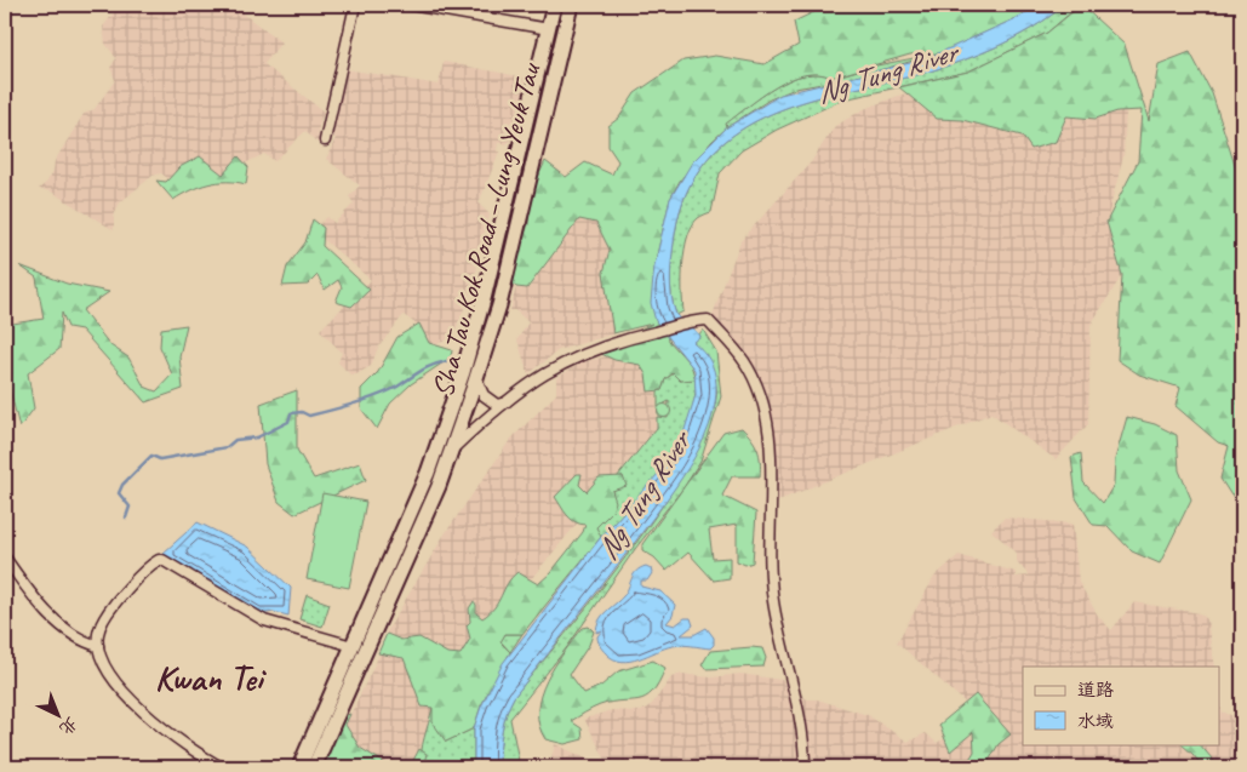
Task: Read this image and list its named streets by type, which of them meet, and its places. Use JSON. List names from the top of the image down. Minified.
{"streets":{"main road":["Sha Tau Kok Road – Lung Yeuk Tau"]},"districts":["Kwan Tei"],"water":["Ng Tung River"],"legend":["道路","水域"],"north":"bottom right"}
